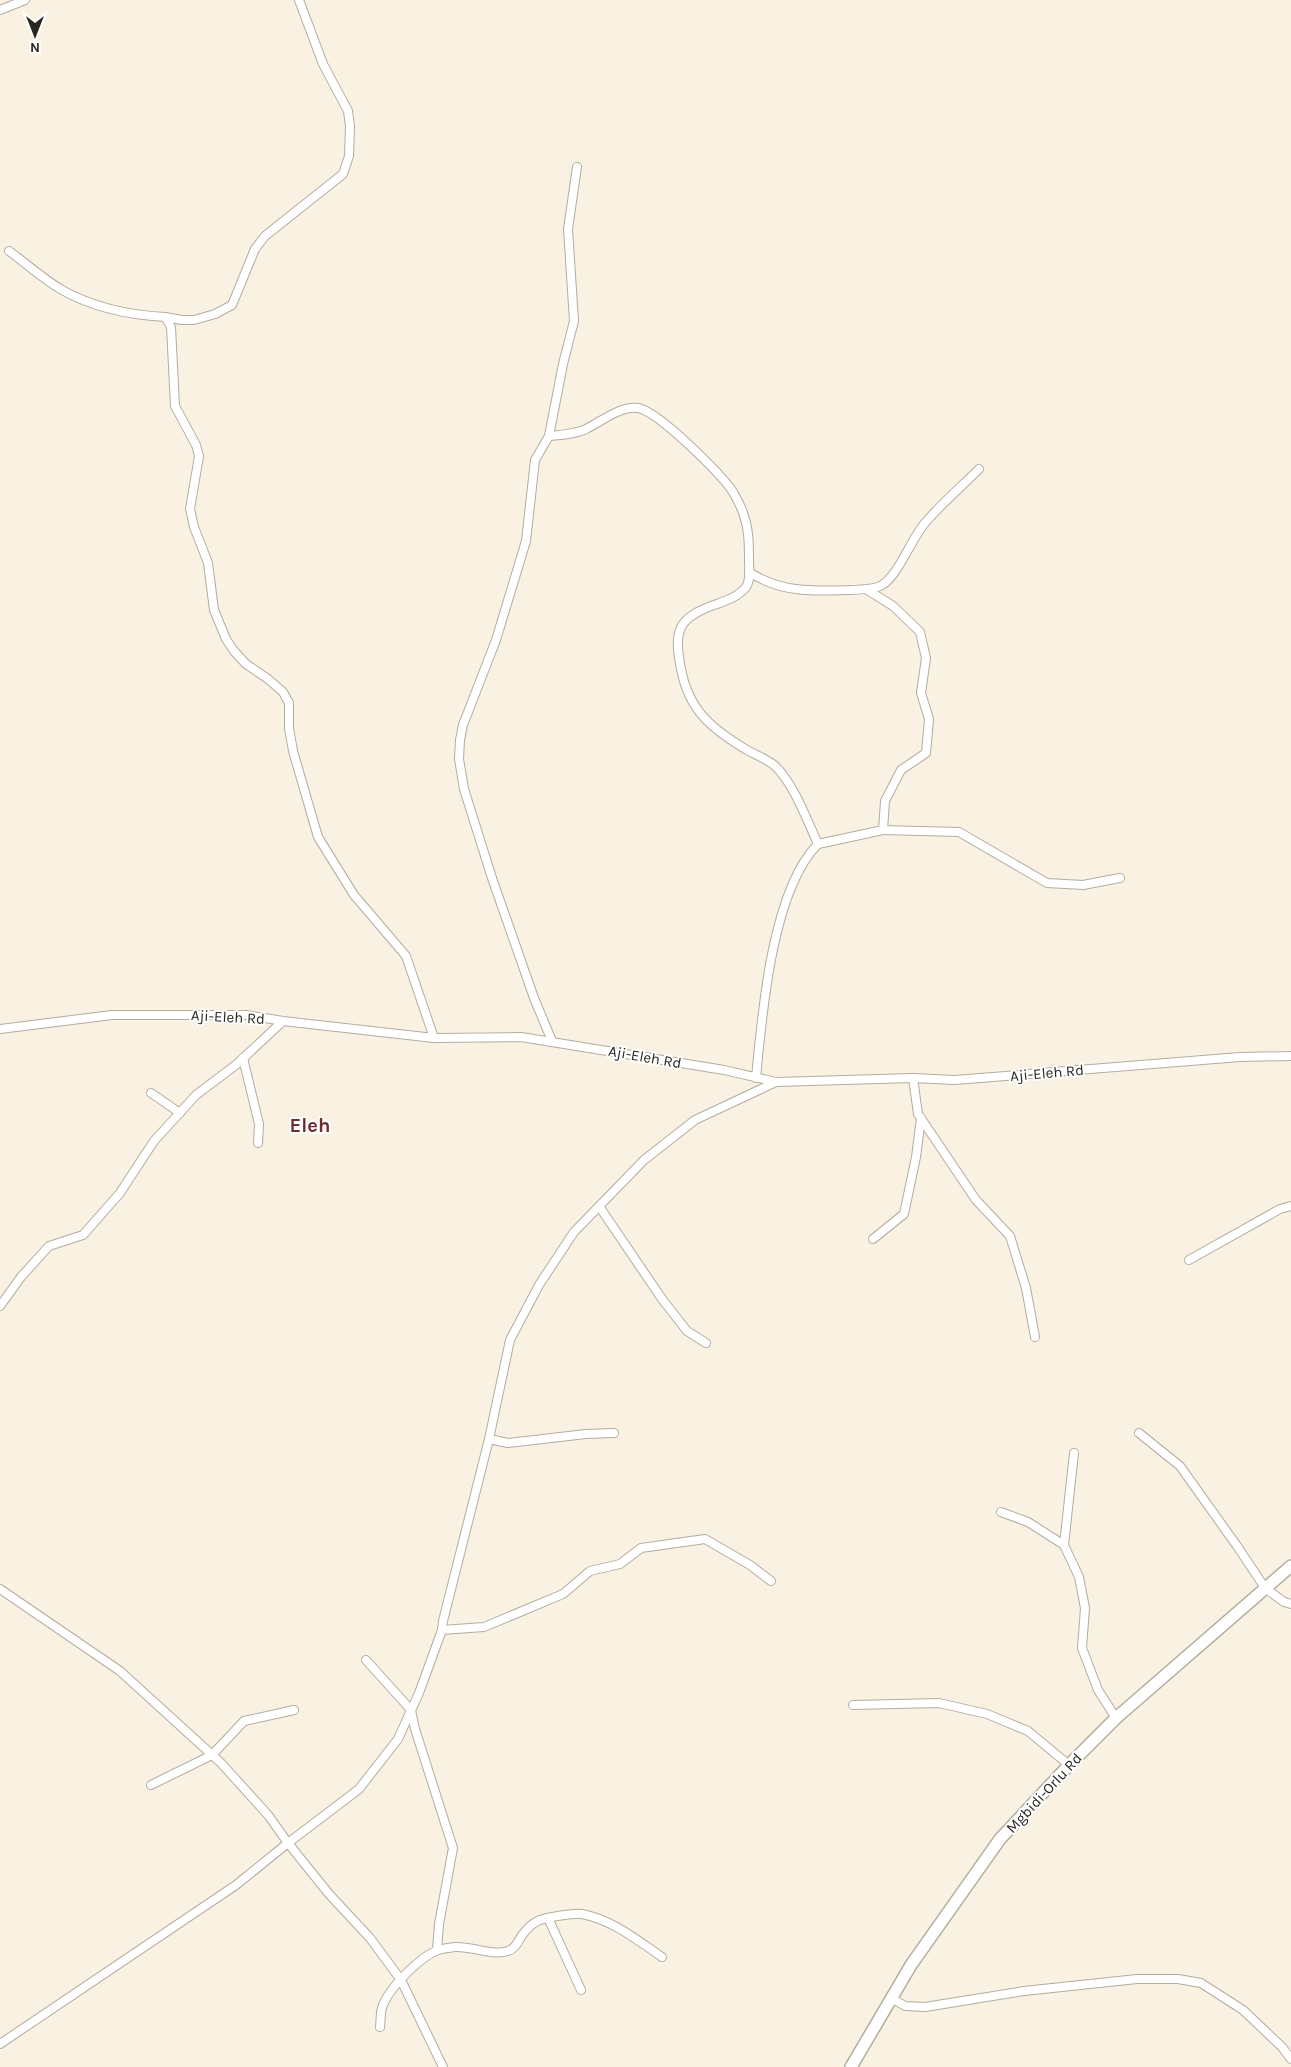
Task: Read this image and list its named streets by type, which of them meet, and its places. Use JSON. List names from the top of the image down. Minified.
{"streets":{"main road":["Mgbidi-Orlu Rd"],"street":["Aji-Eleh Rd"]},"districts":["Eleh"],"north":"bottom"}
